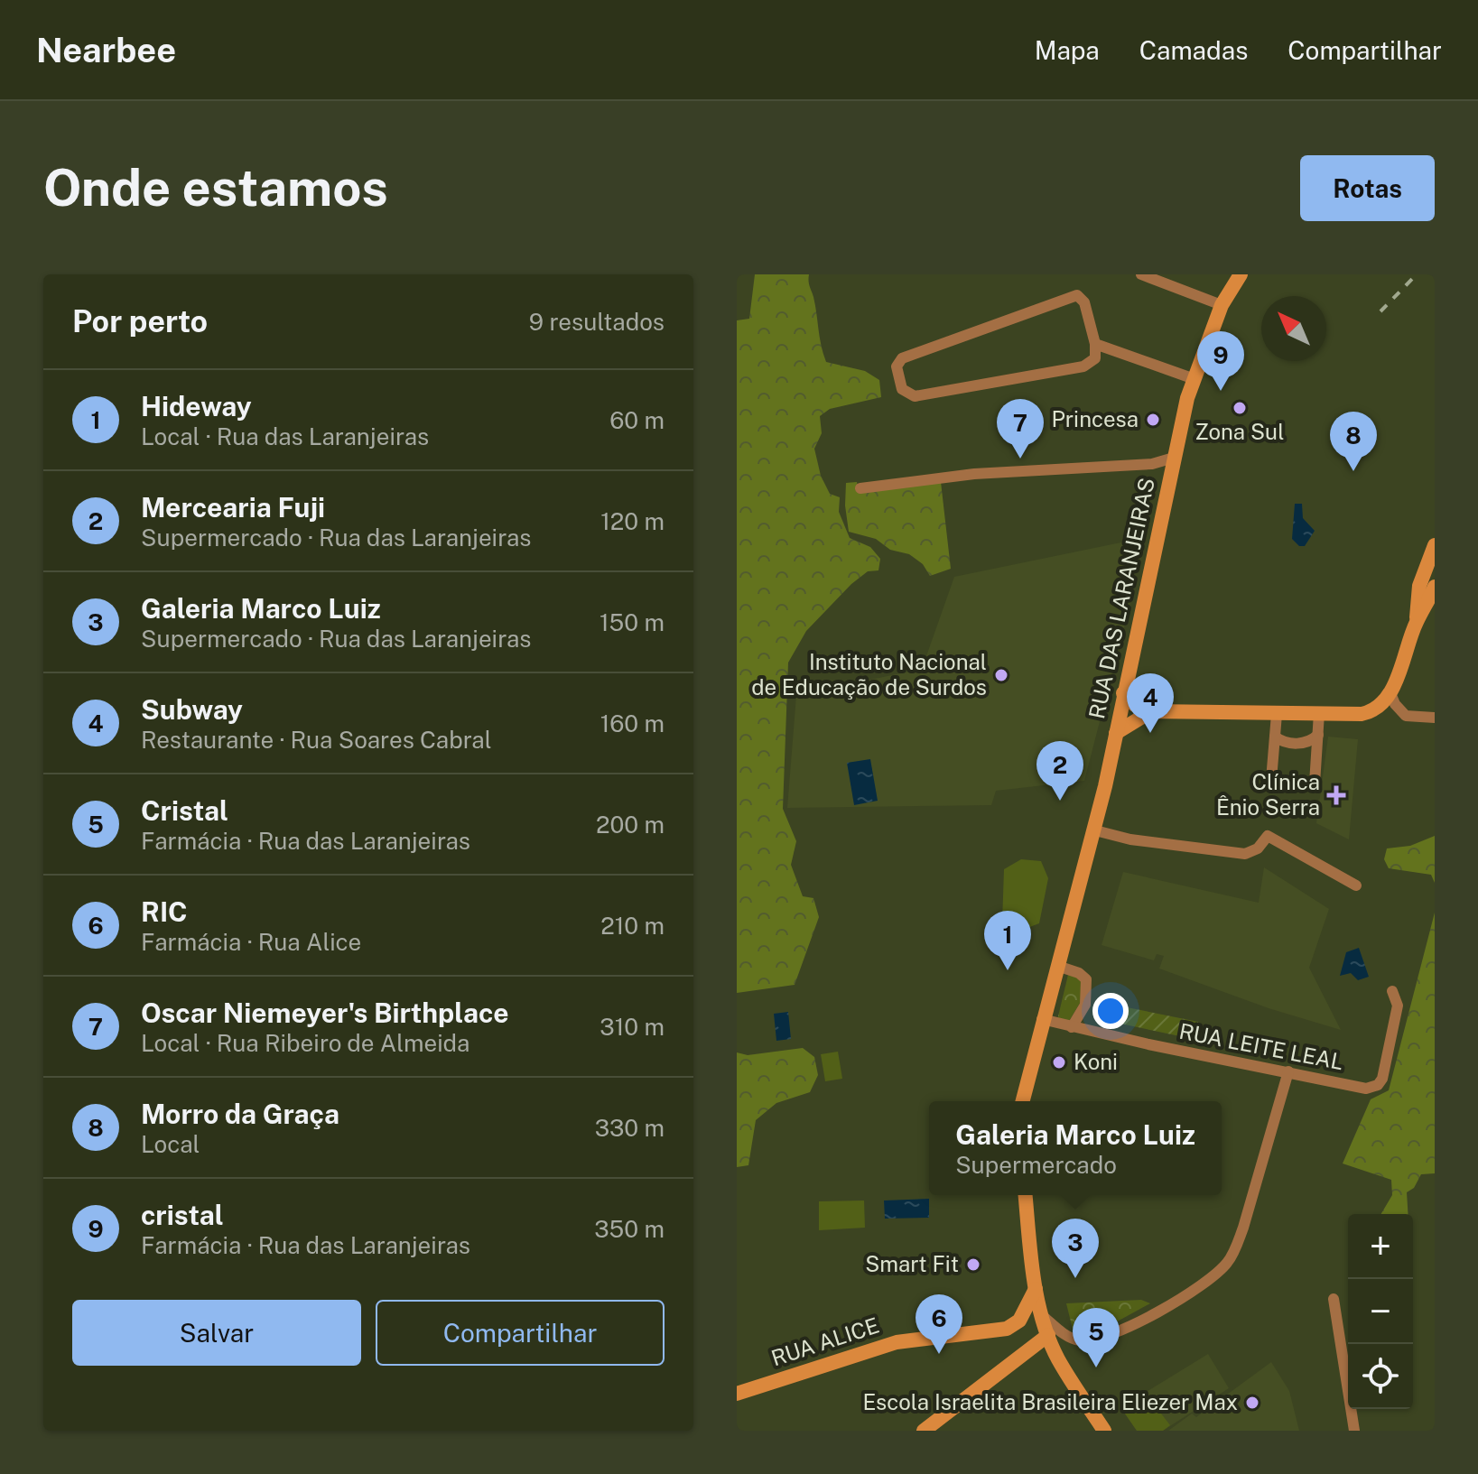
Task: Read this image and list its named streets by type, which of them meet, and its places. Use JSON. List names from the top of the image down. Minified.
{"streets":{"main road":["RUA DAS LARANJEIRAS","RUA ALICE"],"street":["RUA LEITE LEAL"]},"crossings":[["RUA DAS LARANJEIRAS","RUA LEITE LEAL"]],"places":{"other":["Zona Sul","Princesa","Instituto Nacional de Educação de Surdos","Koni","Smart Fit","Escola Israelita Brasileira Eliezer Max"],"health":["Clínica Ênio Serra"]},"north":"top left","page":{"header":"Nearbee","nav":["Mapa","Camadas","Compartilhar"],"buttons":["Rotas",["Salvar","Compartilhar"]],"title":"Onde estamos","heading":["Por perto","9 resultados"],"pins":["9","7","8","4","2","1","3","6","5"],"list":[{"mark":"1","name":"Hideway","note":"Local · Rua das Laranjeiras","value":"60 m"},{"mark":"2","name":"Mercearia Fuji","note":"Supermercado · Rua das Laranjeiras","value":"120 m"},{"mark":"3","name":"Galeria Marco Luiz","note":"Supermercado · Rua das Laranjeiras","value":"150 m"},{"mark":"4","name":"Subway","note":"Restaurante · Rua Soares Cabral","value":"160 m"},{"mark":"5","name":"Cristal","note":"Farmácia · Rua das Laranjeiras","value":"200 m"},{"mark":"6","name":"RIC","note":"Farmácia · Rua Alice","value":"210 m"},{"mark":"7","name":"Oscar Niemeyer's Birthplace","note":"Local · Rua Ribeiro de Almeida","value":"310 m"},{"mark":"8","name":"Morro da Graça","note":"Local","value":"330 m"},{"mark":"9","name":"cristal","note":"Farmácia · Rua das Laranjeiras","value":"350 m"}],"popup":["Galeria Marco Luiz","Supermercado"],"map_buttons":["+","−"]}}
